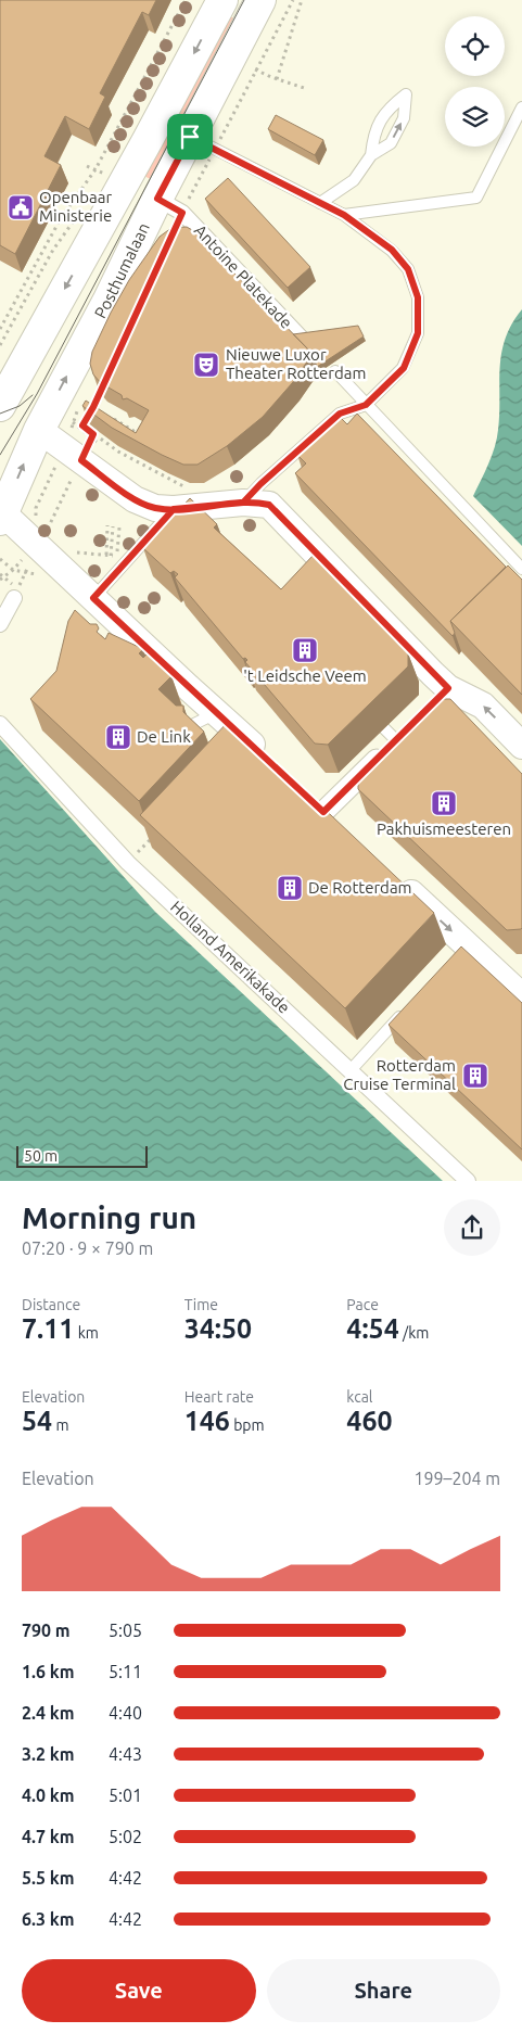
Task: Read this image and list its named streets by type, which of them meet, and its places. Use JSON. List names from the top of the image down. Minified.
{"streets":{"main road":["Posthumalaan"],"street":["Antoine Platekade","Holland Amerikakade"]},"crossings":[["Posthumalaan","Antoine Platekade"]],"places":{"public building":["Openbaar Ministerie"],"theatre":["Nieuwe Luxor Theater Rotterdam"],"building":["'t Leidsche Veem","De Link","Pakhuismeesteren","De Rotterdam","Rotterdam Cruise Terminal"]},"scale_bar":"50 m","page":{"scale":"50 m","heading":["Morning run","07:20 · 9 × 790 m"],"stats":[["Distance","7.11 km"],["Time","34:50"],["Pace","4:54 /km"],["Elevation","54 m"],["Heart rate","146 bpm"],["kcal","460"]],"chart":["Elevation","199–204 m"],"list":[{"name":"790 m","note":"5:05"},{"name":"1.6 km","note":"5:11"},{"name":"2.4 km","note":"4:40"},{"name":"3.2 km","note":"4:43"},{"name":"4.0 km","note":"5:01"},{"name":"4.7 km","note":"5:02"},{"name":"5.5 km","note":"4:42"},{"name":"6.3 km","note":"4:42"}],"buttons":["Save","Share"]}}
